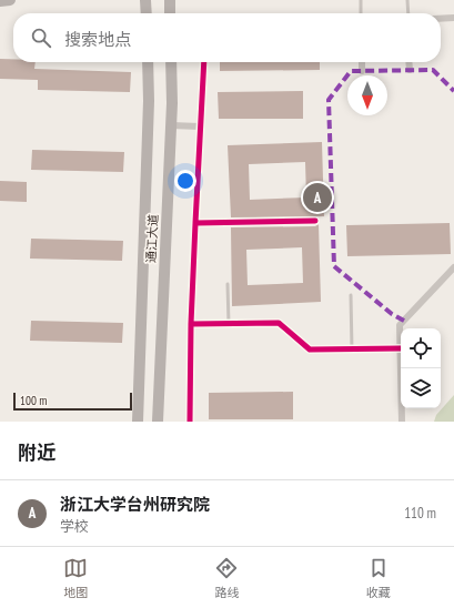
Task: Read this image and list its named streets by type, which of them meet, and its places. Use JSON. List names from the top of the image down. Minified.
{"streets":{"main road":["通江大道"]},"scale_bar":"100 m","north":"bottom","page":{"search":"搜索地点","pins":"A","scale":"100 m","heading":"附近","list":[{"mark":"A","name":"浙江大学台州研究院","note":"学校","value":"110 m"}],"nav":["地图","路线","收藏"]}}
